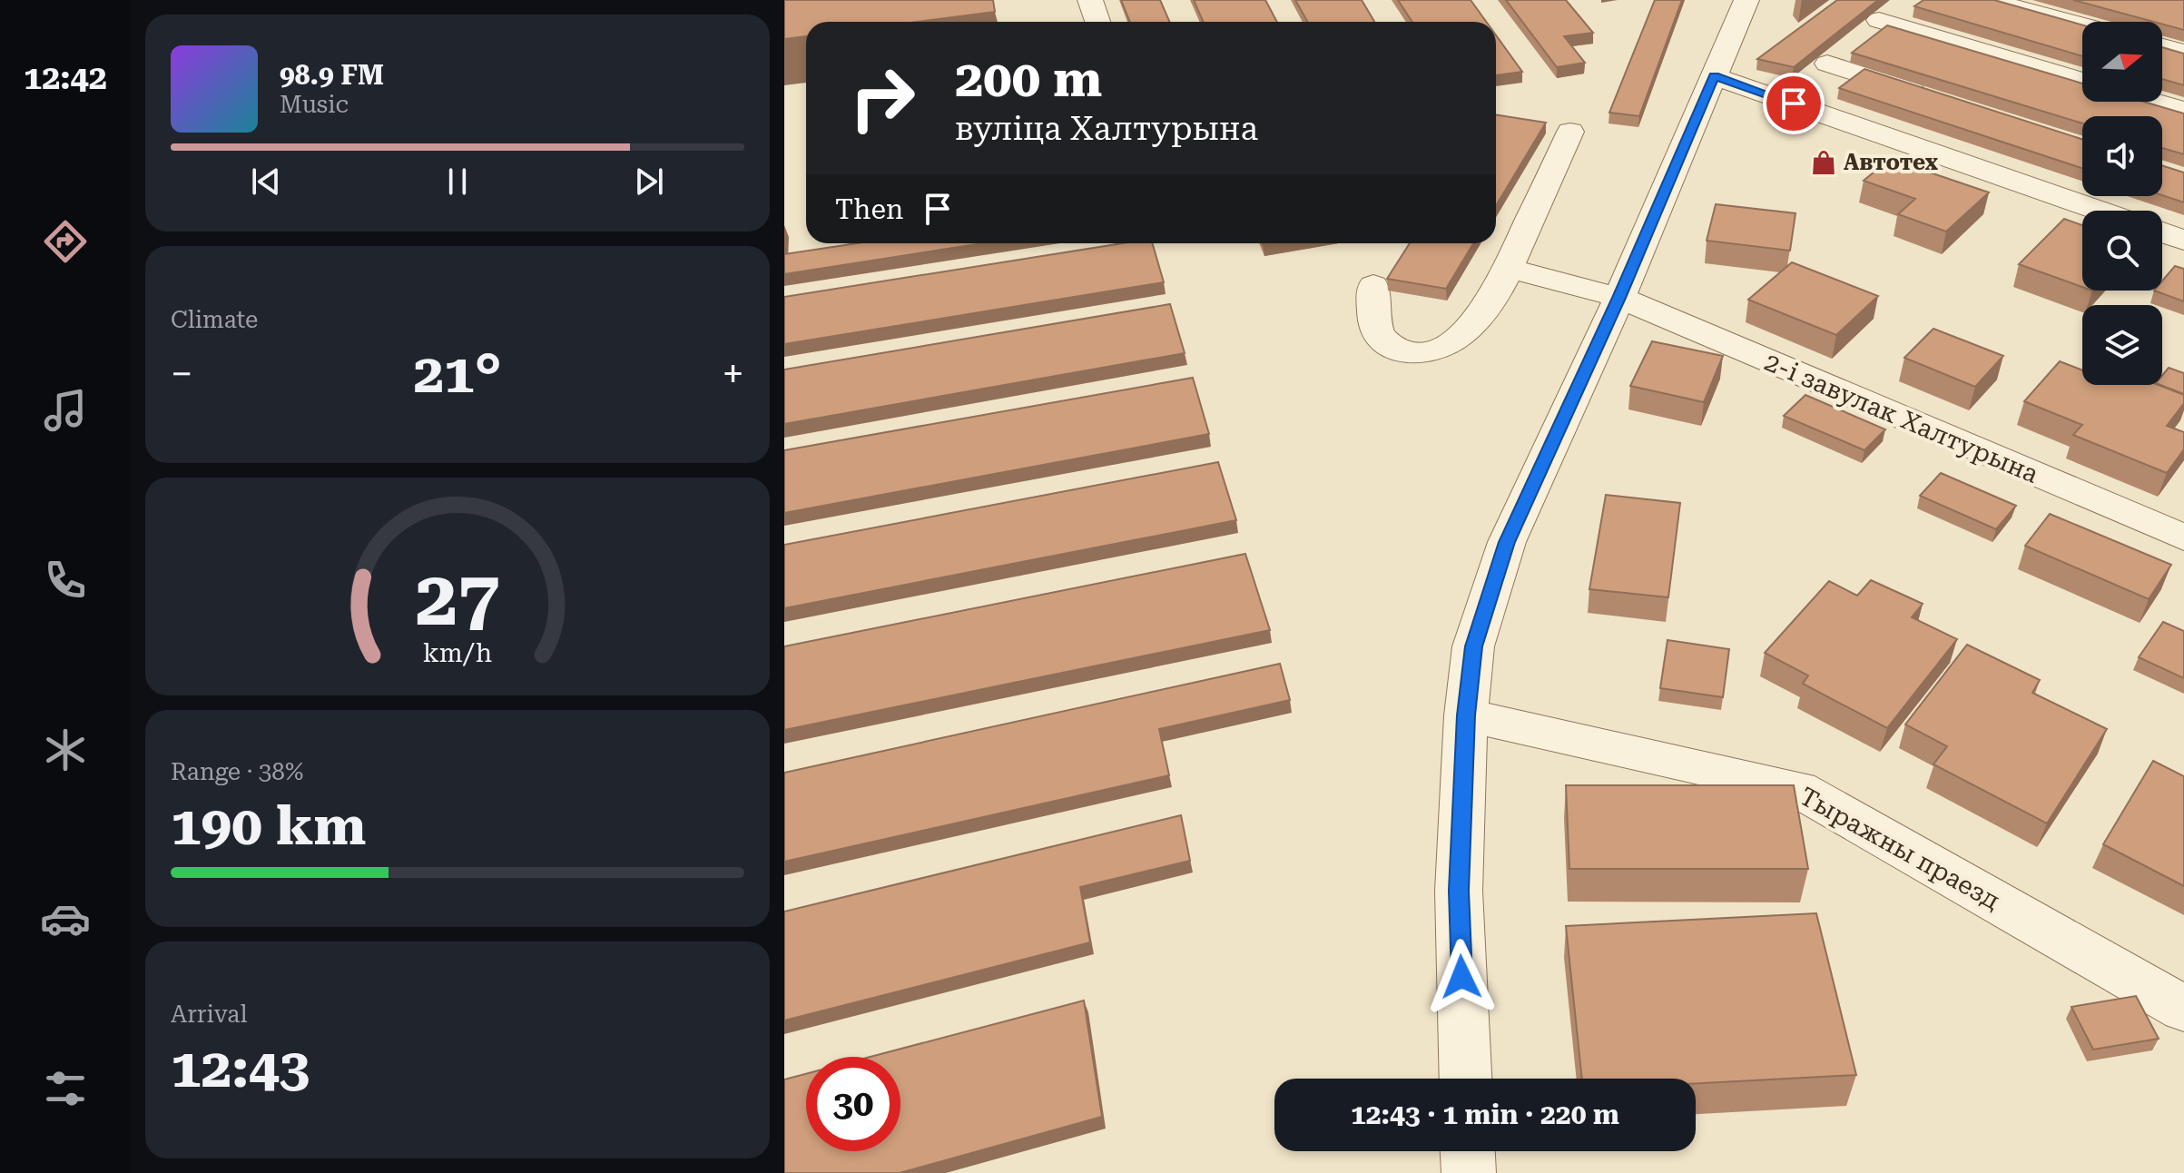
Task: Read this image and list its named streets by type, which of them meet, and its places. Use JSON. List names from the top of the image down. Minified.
{"streets":{"street":["2-і завулак Халтурына","Тыражны праезд"]},"places":{"shop":["Автотех"]},"north":"right","page":{"tabs":"12:42","turn":["200 m","вуліца Халтурына"],"song":["98.9 FM","Music"],"then":"Then","tile":["Climate",["Range · 38%","190 km"],["Arrival","12:43"]],"heat":["−","21°","+"],"limit":"30","trip":"12:43 · 1 min · 220 m","gauge":["27","km/h"]}}
